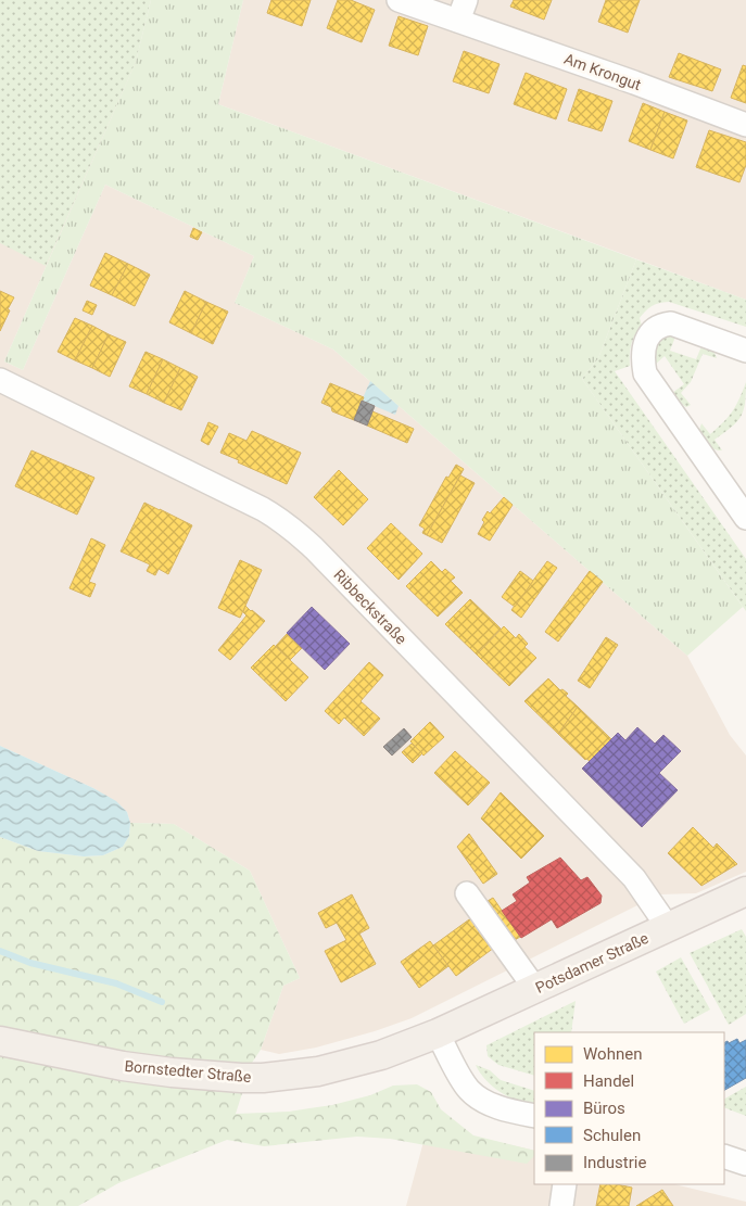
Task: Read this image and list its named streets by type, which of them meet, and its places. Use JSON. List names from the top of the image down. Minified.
{"streets":{"main road":["Potsdamer Straße","Bornstedter Straße"],"street":["Am Krongut","Ribbeckstraße"]},"crossings":[["Ribbeckstraße","Potsdamer Straße"],["Potsdamer Straße","Bornstedter Straße"]],"legend":["Wohnen","Handel","Büros","Schulen","Industrie"]}
